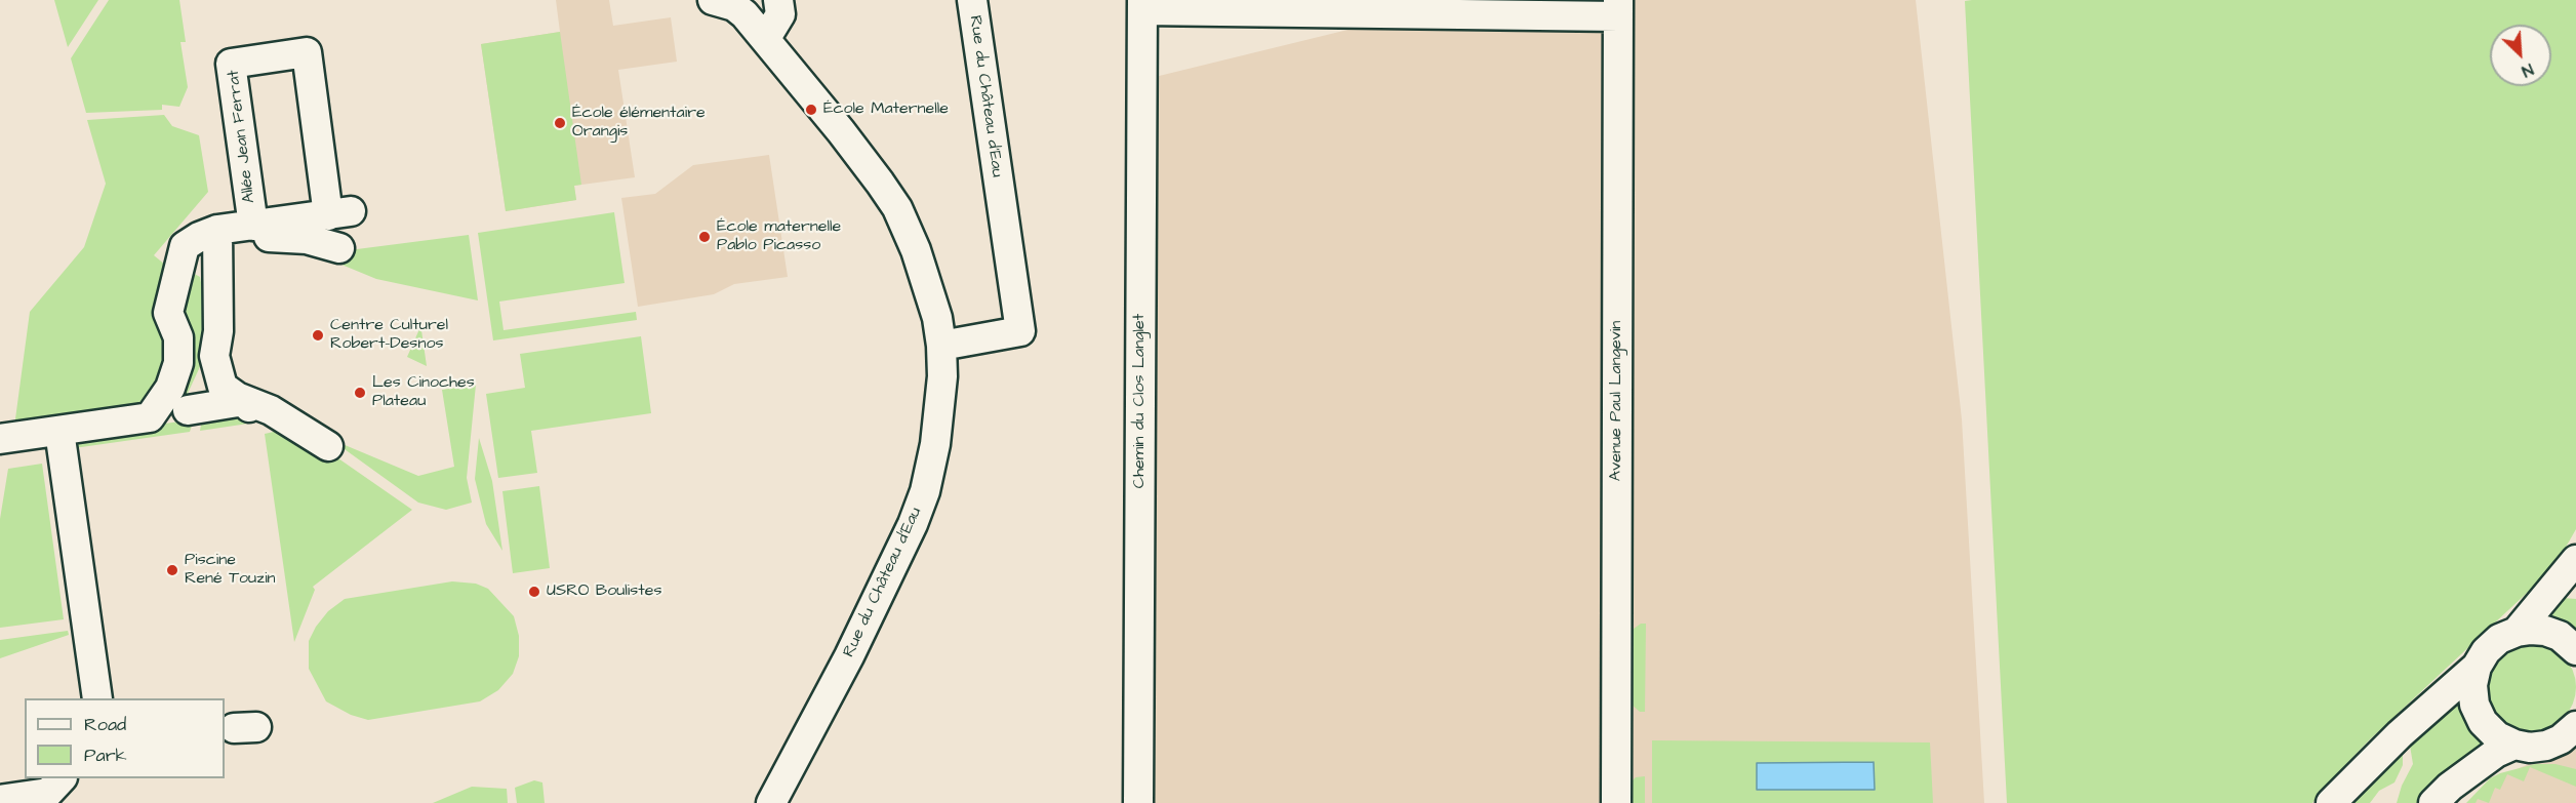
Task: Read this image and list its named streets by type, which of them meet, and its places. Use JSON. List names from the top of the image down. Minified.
{"streets":{"street":["Rue du Château d'Eau","Allée Jean Ferrat","Chemin du Clos Langlet","Avenue Paul Langevin"]},"places":["École Maternelle","École élémentaire Orangis","École maternelle Pablo Picasso","Centre Culturel Robert-Desnos","Les Cinoches Plateau","Piscine René Touzin","USRO Boulistes"],"legend":["Road","Park"],"north":"bottom right"}
